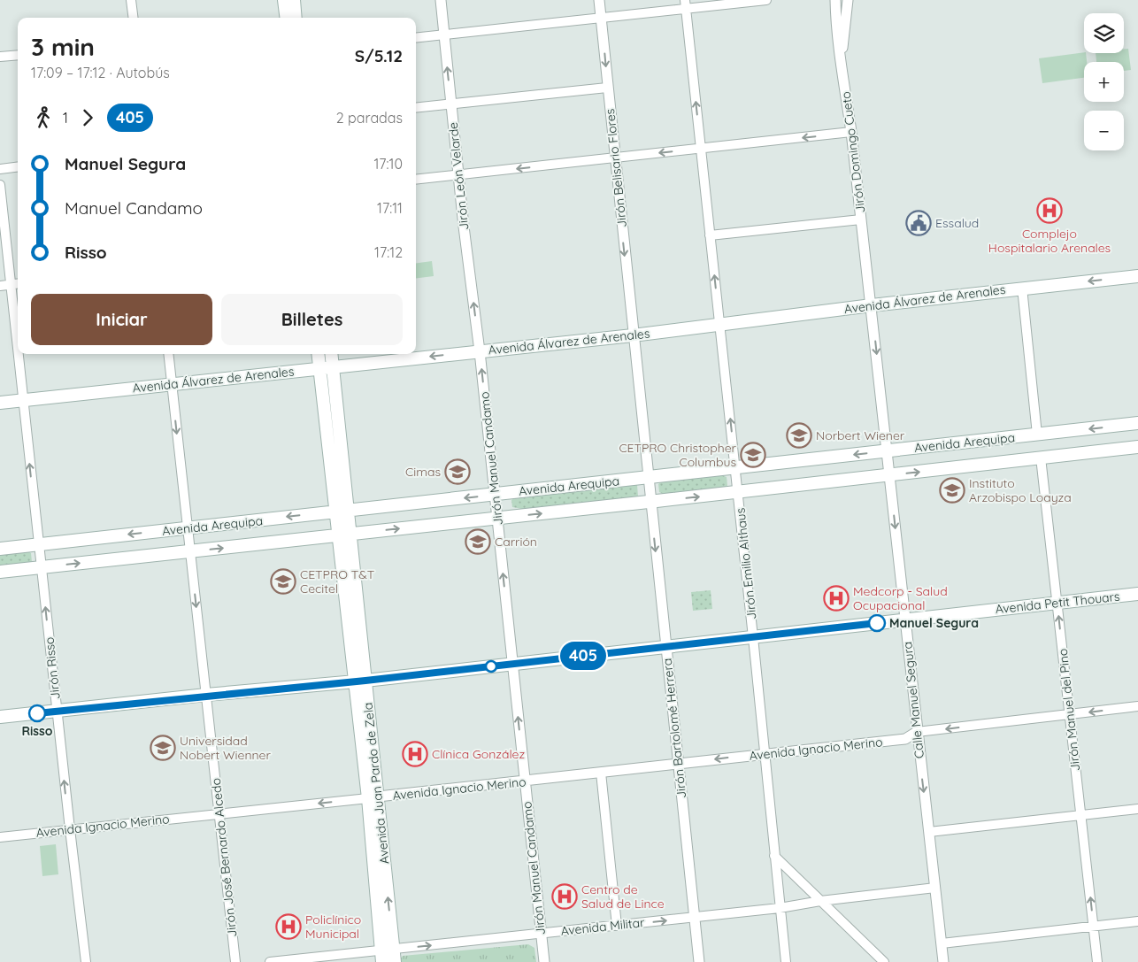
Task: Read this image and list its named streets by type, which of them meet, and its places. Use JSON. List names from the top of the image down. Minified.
{"streets":{"main road":["Avenida Álvarez de Arenales","Avenida Arequipa","Avenida Petit Thouars","Avenida Juan Pardo de Zela"],"street":["Jirón Domingo Cueto","Jirón Belisario Flores","Jirón León Velarde","Jirón Manuel Candamo","Jirón Emilio Althaus","Jirón Risso","Calle Manuel Segura","Jirón Manuel del Pino","Jirón Bartolomé Herrera","Avenida Ignacio Merino","Jirón José Bernardo Alcedo","Avenida Militar"]},"crossings":[["Jirón Domingo Cueto","Avenida Álvarez de Arenales"],["Jirón Domingo Cueto","Calle Manuel Segura"],["Jirón Belisario Flores","Avenida Álvarez de Arenales"],["Jirón Belisario Flores","Jirón Bartolomé Herrera"],["Jirón León Velarde","Avenida Álvarez de Arenales"],["Jirón León Velarde","Jirón Manuel Candamo"],["Avenida Álvarez de Arenales","Jirón Manuel Candamo"],["Avenida Álvarez de Arenales","Jirón Emilio Althaus"],["Avenida Álvarez de Arenales","Jirón Risso"],["Avenida Álvarez de Arenales","Calle Manuel Segura"],["Avenida Álvarez de Arenales","Jirón Bartolomé Herrera"],["Avenida Álvarez de Arenales","Avenida Juan Pardo de Zela"],["Avenida Álvarez de Arenales","Jirón José Bernardo Alcedo"],["Avenida Arequipa","Jirón Manuel Candamo"],["Avenida Arequipa","Jirón Emilio Althaus"],["Avenida Arequipa","Jirón Risso"],["Avenida Arequipa","Calle Manuel Segura"],["Avenida Arequipa","Jirón Manuel del Pino"],["Avenida Arequipa","Jirón Bartolomé Herrera"],["Avenida Arequipa","Avenida Juan Pardo de Zela"],["Avenida Arequipa","Jirón José Bernardo Alcedo"],["Jirón Manuel Candamo","Avenida Petit Thouars"],["Jirón Manuel Candamo","Avenida Ignacio Merino"],["Jirón Manuel Candamo","Avenida Militar"],["Jirón Emilio Althaus","Avenida Petit Thouars"],["Jirón Emilio Althaus","Avenida Ignacio Merino"],["Jirón Emilio Althaus","Avenida Militar"],["Avenida Petit Thouars","Jirón Risso"],["Avenida Petit Thouars","Calle Manuel Segura"],["Avenida Petit Thouars","Jirón Manuel del Pino"],["Avenida Petit Thouars","Jirón Bartolomé Herrera"],["Avenida Petit Thouars","Avenida Juan Pardo de Zela"],["Avenida Petit Thouars","Jirón José Bernardo Alcedo"],["Jirón Risso","Avenida Ignacio Merino"],["Calle Manuel Segura","Avenida Ignacio Merino"],["Calle Manuel Segura","Avenida Militar"],["Jirón Bartolomé Herrera","Avenida Ignacio Merino"],["Jirón Bartolomé Herrera","Avenida Militar"],["Avenida Ignacio Merino","Avenida Juan Pardo de Zela"],["Avenida Ignacio Merino","Jirón José Bernardo Alcedo"],["Avenida Juan Pardo de Zela","Avenida Militar"]],"one_way":["Jirón Belisario Flores","Jirón León Velarde","Jirón Manuel Candamo","Jirón Emilio Althaus","Jirón Risso","Calle Manuel Segura","Jirón Manuel del Pino","Jirón José Bernardo Alcedo","Avenida Militar"],"places":{"hospital":["Complejo Hospitalario Arenales","Medcorp - Salud Ocupacional","Clínica González","Centro de Salud de Lince","Policlínico Municipal"],"public building":["Essalud"],"school or university":["Norbert Wiener","CETPRO Christopher Columbus","Cimas","Instituto Arzobispo Loayza","Carrión","CETPRO T&T Cecitel","Universidad Nobert Wienner"],"other":["Manuel Segura","Risso"]},"lines":["bus line 405"],"page":{"on_map":"405","map_buttons":["+","−"],"heading":["3 min","17:09 – 17:12 · Autobús","S/5.12"],"legs":["1","405","2 paradas"],"list":[{"name":"Manuel Segura","value":"17:10"},{"name":"Manuel Candamo","value":"17:11"},{"name":"Risso","value":"17:12"}],"buttons":["Iniciar","Billetes"]}}
